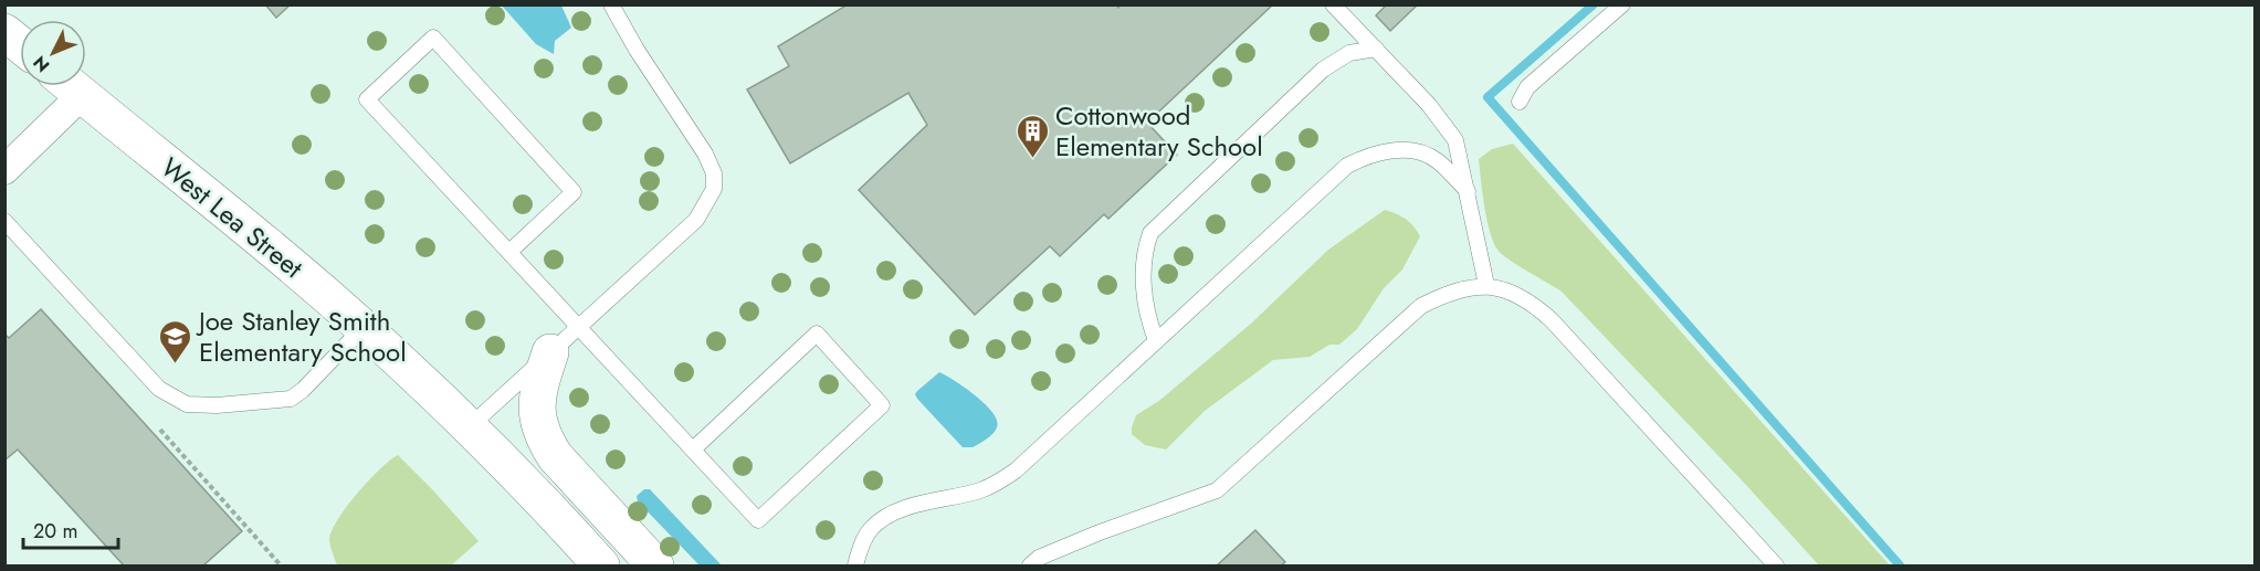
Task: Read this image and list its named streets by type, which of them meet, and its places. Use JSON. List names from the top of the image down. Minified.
{"streets":{"main road":["West Lea Street"]},"places":{"building":["Cottonwood Elementary School"],"school or university":["Joe Stanley Smith Elementary School"]},"scale_bar":"20 m","north":"bottom left"}
